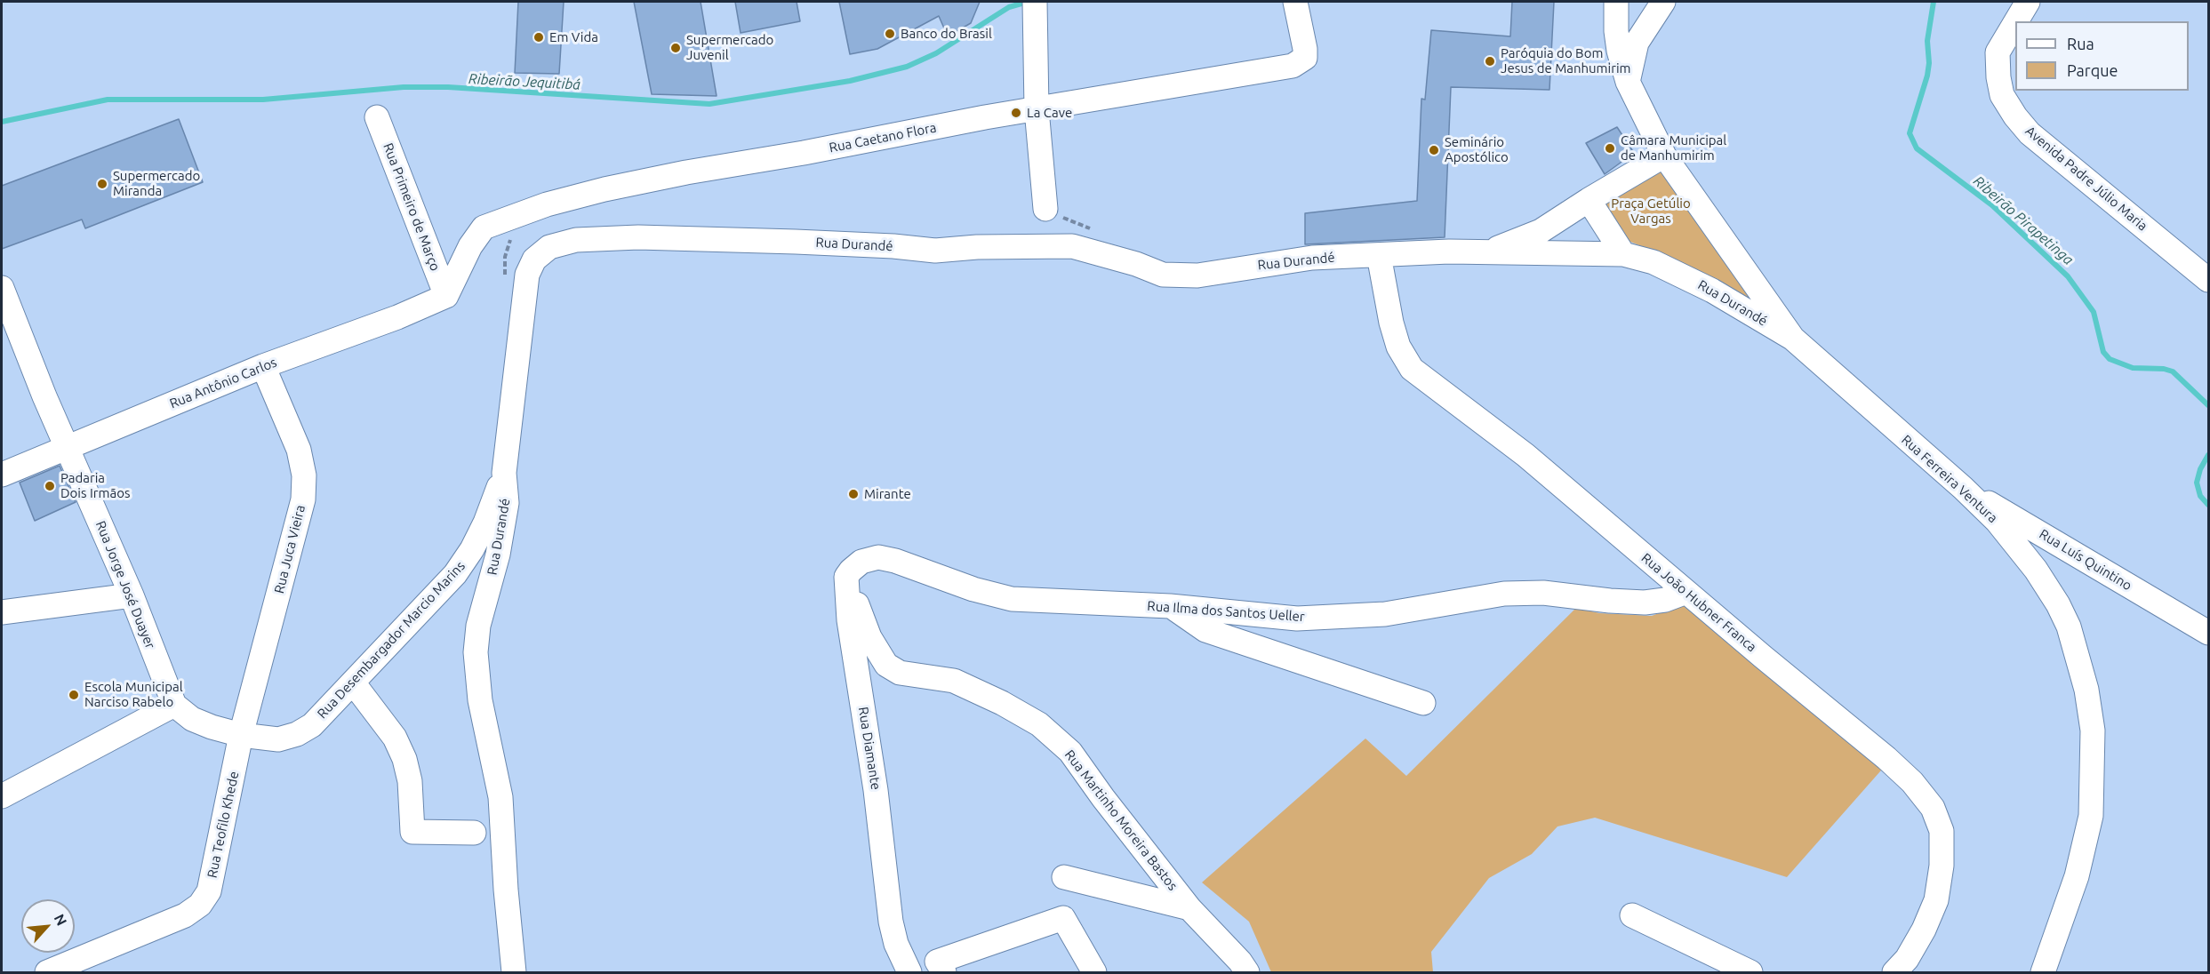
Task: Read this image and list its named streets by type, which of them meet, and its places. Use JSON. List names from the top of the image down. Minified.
{"streets":{"street":["Rua Caetano Flora","Avenida Padre Júlio Maria","Rua Primeiro de Março","Rua Durandé","Rua Antônio Carlos","Rua Ferreira Ventura","Rua Juca Vieira","Rua Luís Quintino","Rua Jorge José Duayer","Rua João Hubner Franca","Rua Ilma dos Santos Ueller","Rua Desembargador Marcio Marins","Rua Diamante","Rua Martinho Moreira Bastos","Rua Teofilo Khede"]},"crossings":[["Rua Caetano Flora","Rua Primeiro de Março"],["Rua Caetano Flora","Rua Antônio Carlos"],["Rua Primeiro de Março","Rua Antônio Carlos"],["Rua Durandé","Rua Ferreira Ventura"],["Rua Durandé","Rua João Hubner Franca"],["Rua Durandé","Rua Desembargador Marcio Marins"],["Rua Antônio Carlos","Rua Juca Vieira"],["Rua Antônio Carlos","Rua Jorge José Duayer"],["Rua Ferreira Ventura","Rua Luís Quintino"],["Rua Juca Vieira","Rua Desembargador Marcio Marins"],["Rua Juca Vieira","Rua Teofilo Khede"],["Rua Jorge José Duayer","Rua Desembargador Marcio Marins"],["Rua João Hubner Franca","Rua Ilma dos Santos Ueller"],["Rua Ilma dos Santos Ueller","Rua Diamante"],["Rua Ilma dos Santos Ueller","Rua Martinho Moreira Bastos"],["Rua Desembargador Marcio Marins","Rua Teofilo Khede"],["Rua Diamante","Rua Martinho Moreira Bastos"]],"water":["Ribeirão Jequitibá","Ribeirão Pirapetinga"],"parks":["Praça Getúlio Vargas"],"places":["Banco do Brasil","Em Vida","Supermercado Juvenil","Paróquia do Bom Jesus de Manhumirim","La Cave","Câmara Municipal de Manhumirim","Seminário Apostólico","Supermercado Miranda","Padaria Dois Irmãos","Mirante","Escola Municipal Narciso Rabelo"],"legend":["Rua","Parque"],"north":"top right"}
